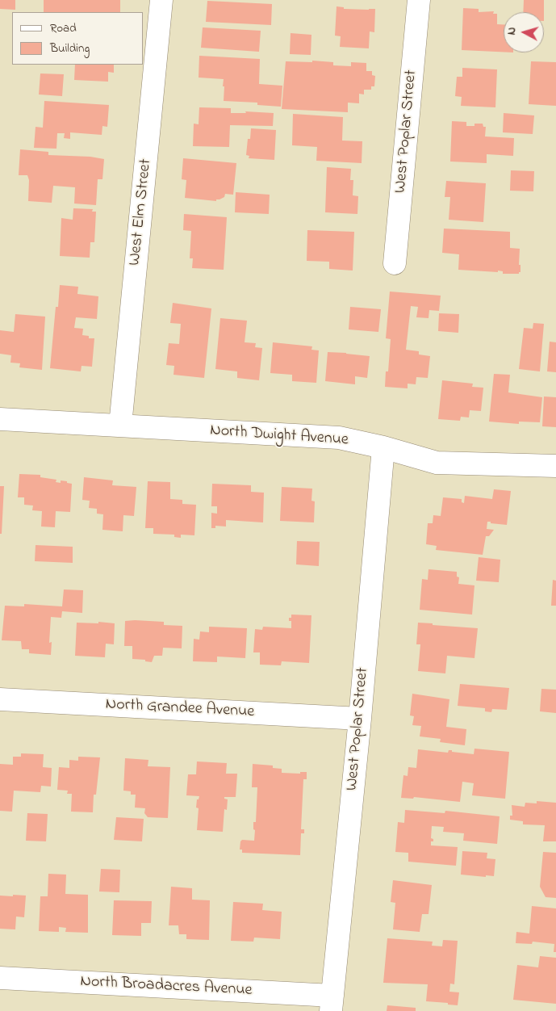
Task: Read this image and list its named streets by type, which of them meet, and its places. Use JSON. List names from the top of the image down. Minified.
{"streets":{"street":["West Poplar Street","West Elm Street","North Dwight Avenue","North Grandee Avenue","North Broadacres Avenue"]},"crossings":[["West Poplar Street","North Dwight Avenue"],["West Poplar Street","North Grandee Avenue"],["West Poplar Street","North Broadacres Avenue"],["West Elm Street","North Dwight Avenue"]],"legend":["Road","Building"],"north":"left"}
